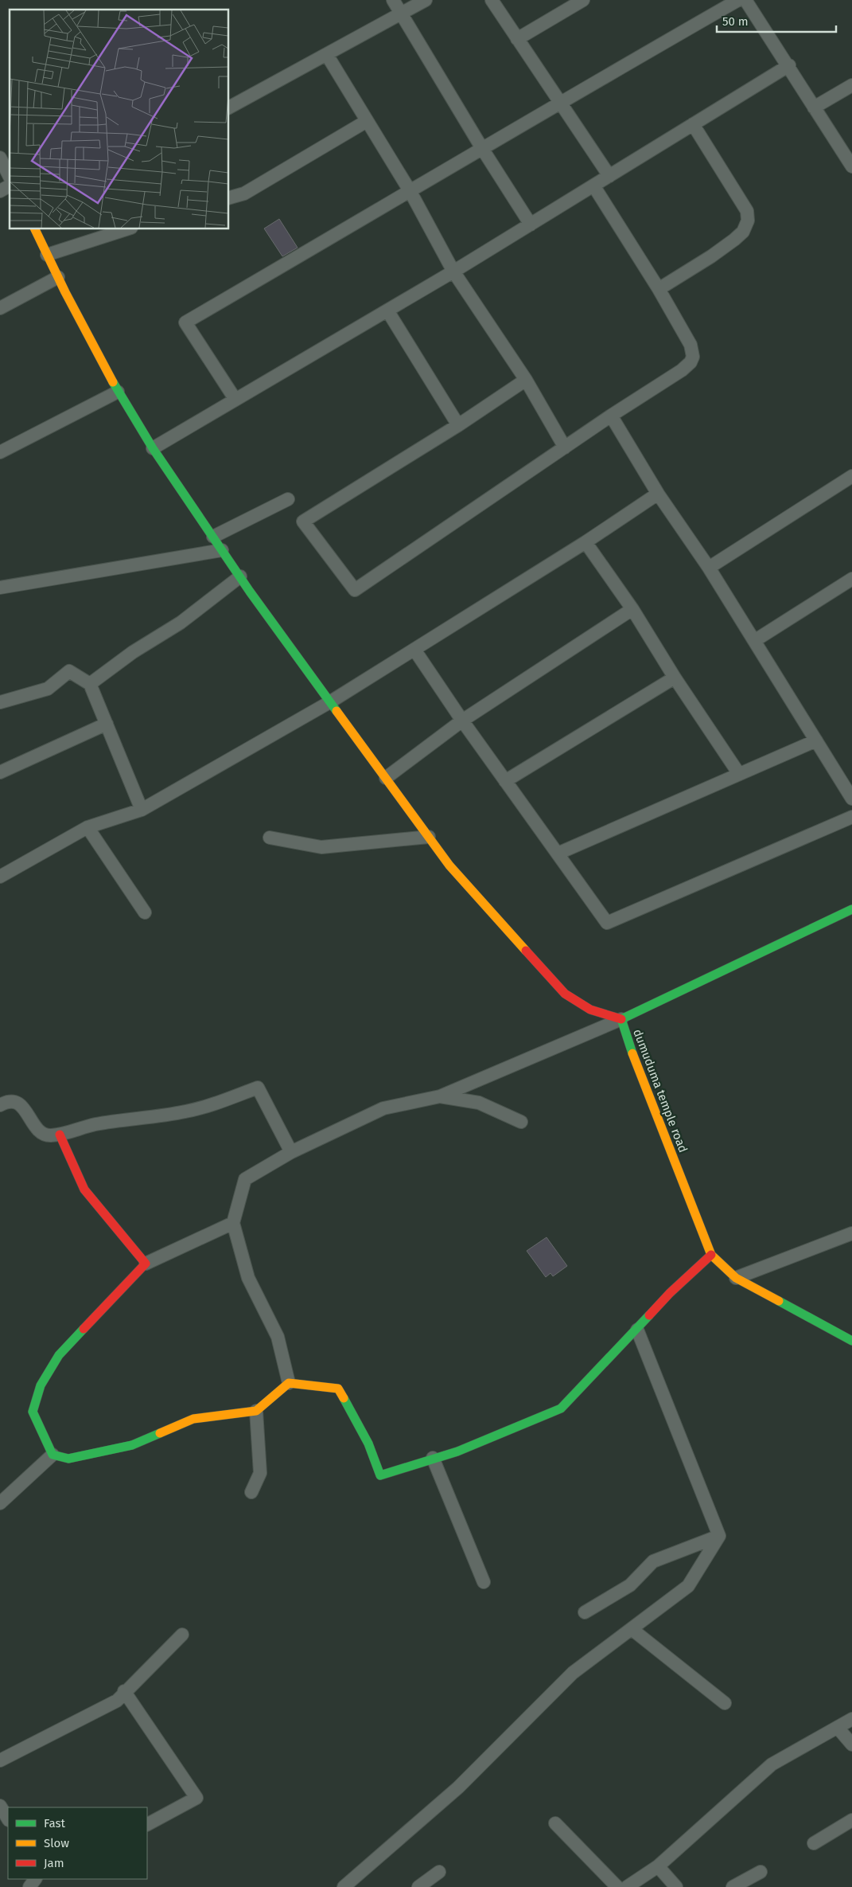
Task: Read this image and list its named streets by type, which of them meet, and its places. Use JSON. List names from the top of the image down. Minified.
{"streets":{"street":["dumuduma temple road"]},"legend":["Fast","Slow","Jam"],"scale_bar":"50 m"}
